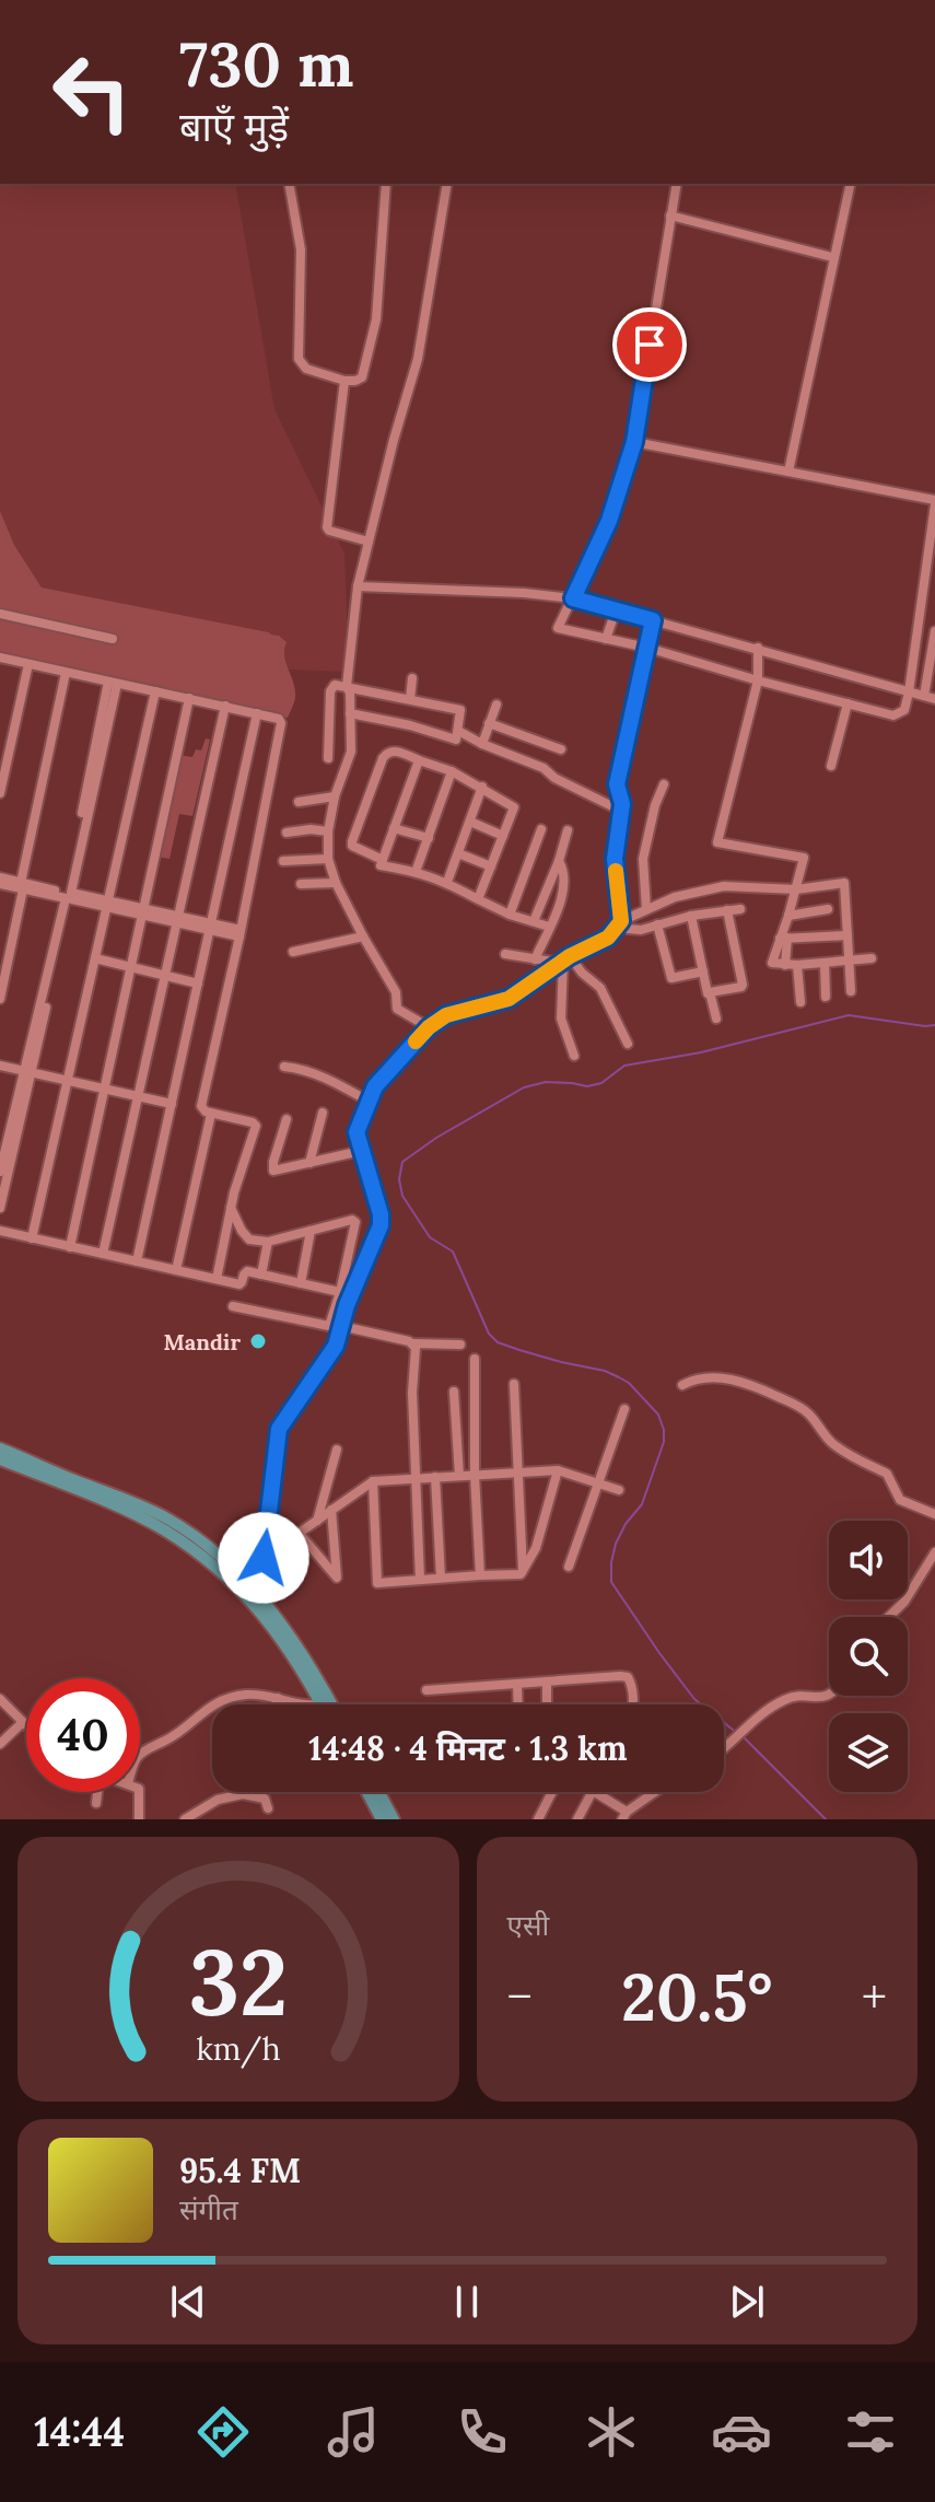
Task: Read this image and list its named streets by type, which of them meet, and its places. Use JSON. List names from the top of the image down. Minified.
{"places":["Mandir"],"page":{"turn":["730 m","बाएँ मुड़ें"],"limit":"40","trip":"14:48 · 4 मिनट · 1.3 km","tile":"एसी","heat":["−","20.5°","+"],"song":["95.4 FM","संगीत"],"tabs":"14:44","gauge":["32","km/h"]}}
